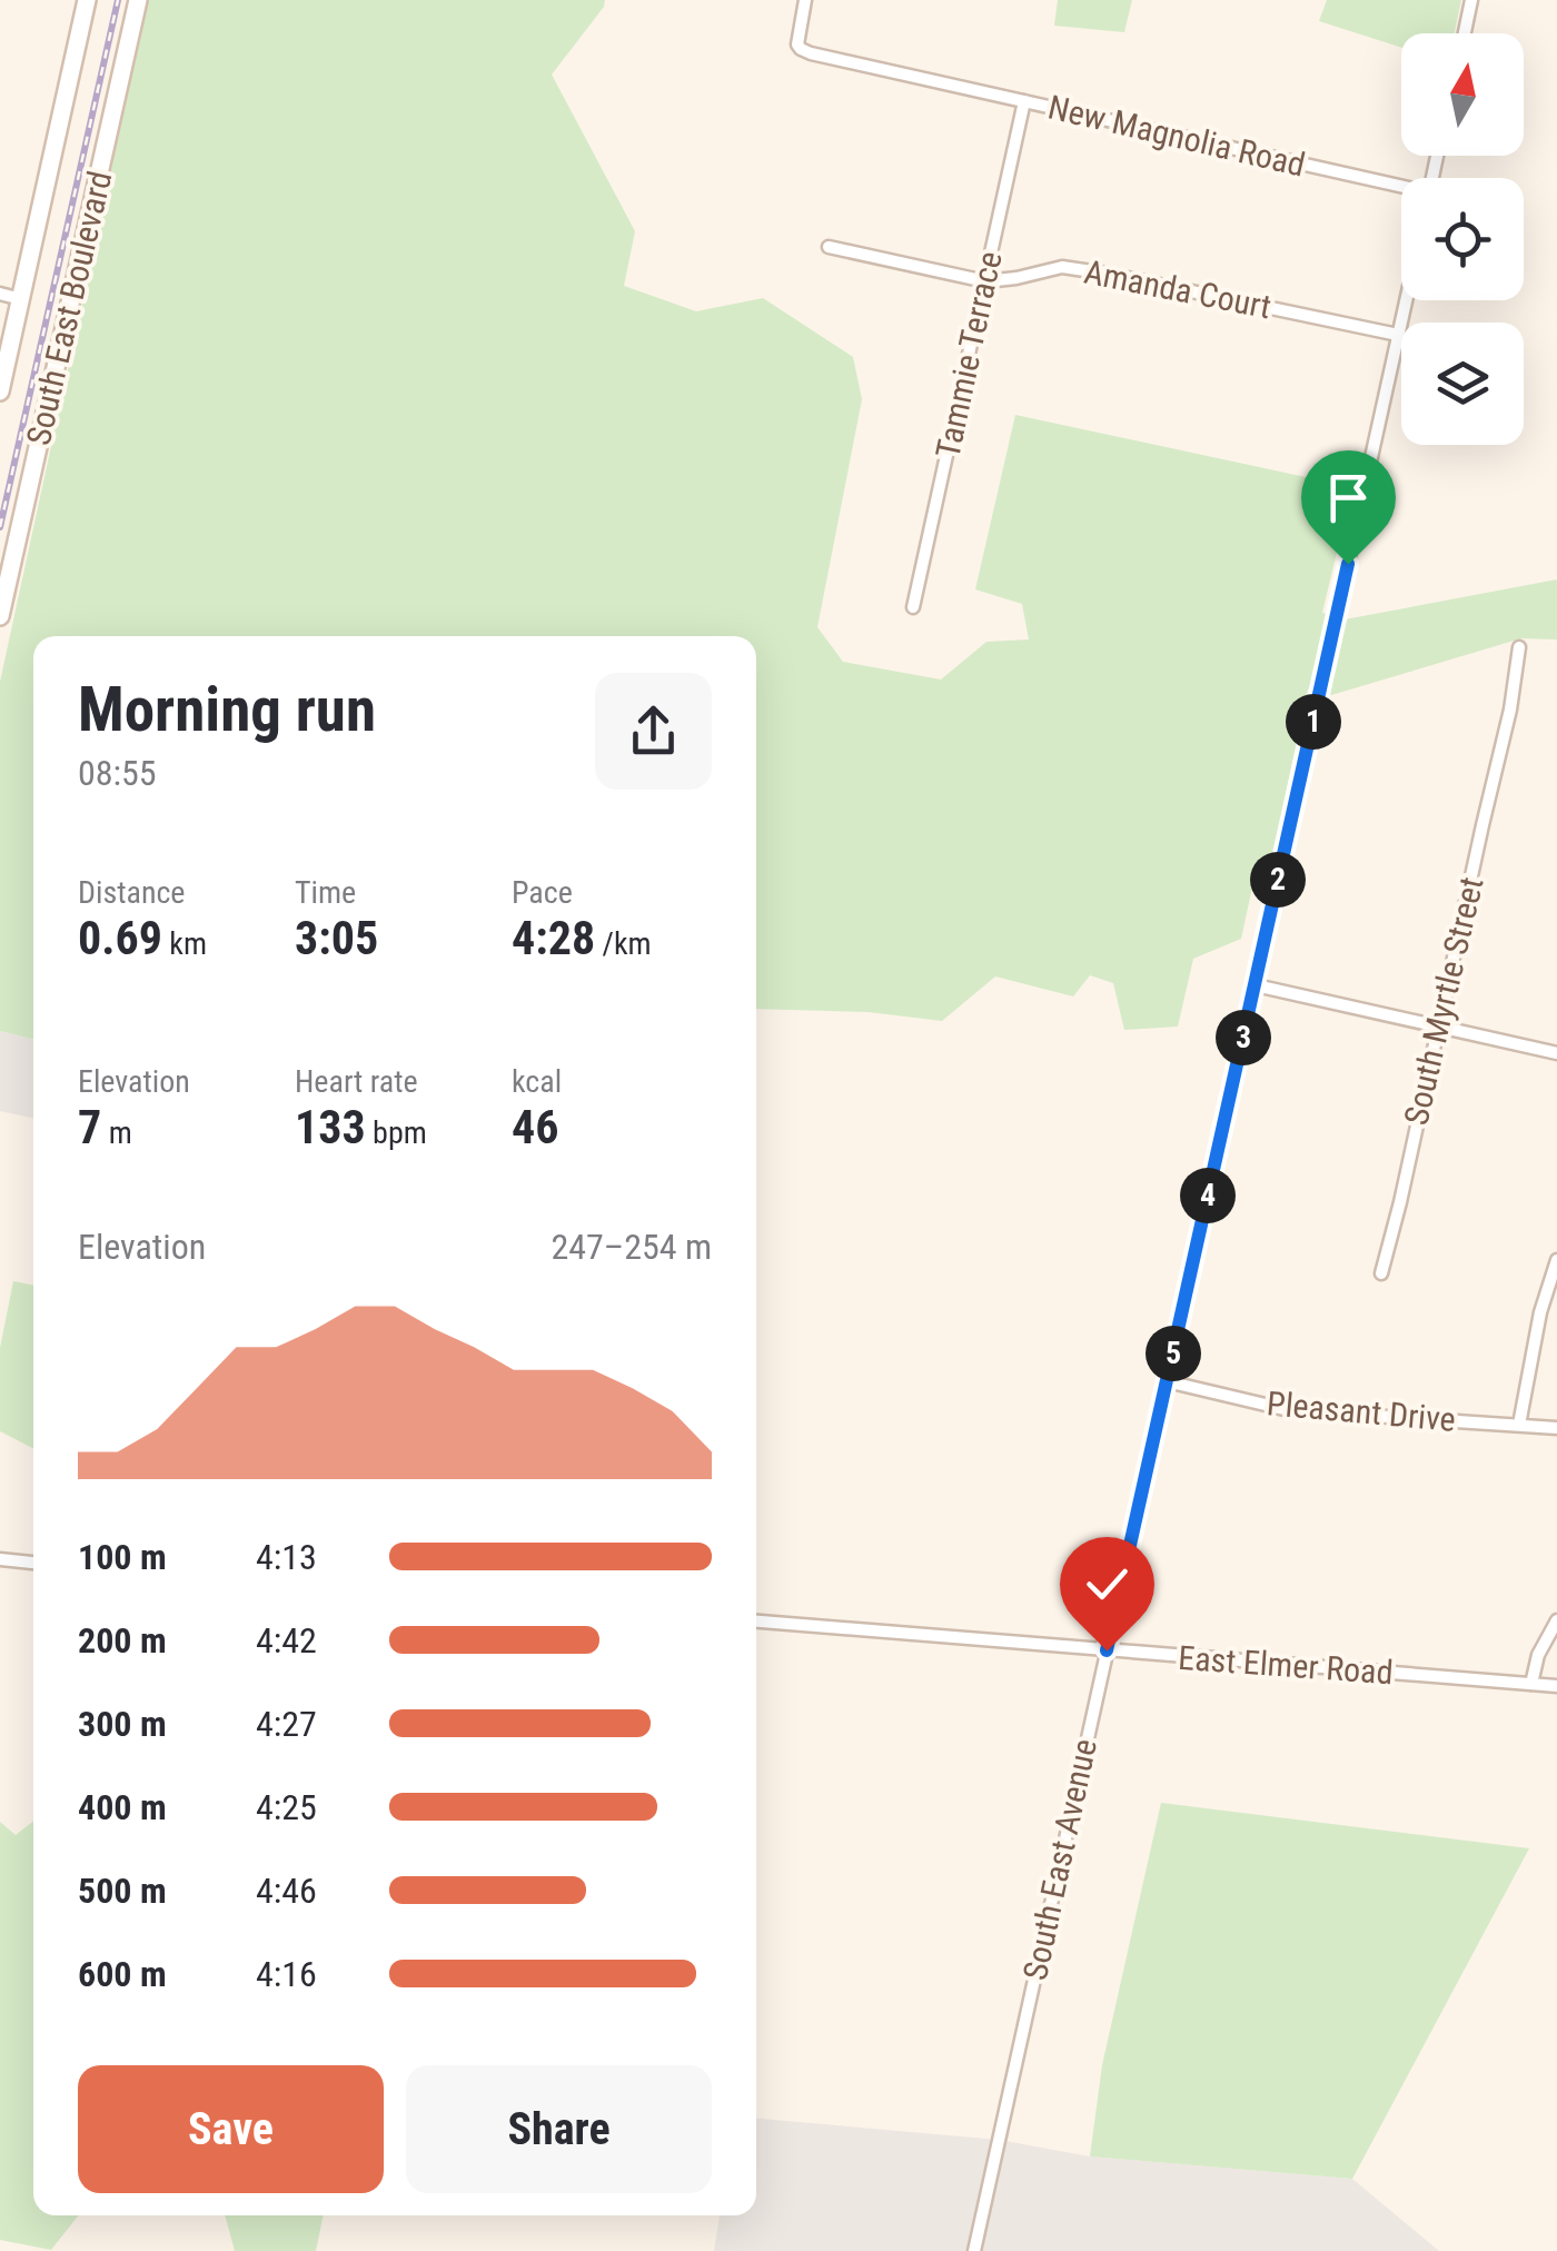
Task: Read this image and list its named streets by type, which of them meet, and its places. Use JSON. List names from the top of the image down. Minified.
{"streets":{"main road":["South East Boulevard"],"street":["New Magnolia Road","Amanda Court","Tammie Terrace","South Myrtle Street","Pleasant Drive","East Elmer Road","South East Avenue"]},"crossings":[["New Magnolia Road","Tammie Terrace"],["Amanda Court","Tammie Terrace"],["Amanda Court","South East Avenue"],["Pleasant Drive","South East Avenue"],["East Elmer Road","South East Avenue"]],"north":"top","page":{"heading":["Morning run","08:55"],"pins":["1","2","3","4","5"],"stats":[["Distance","0.69 km"],["Time","3:05"],["Pace","4:28 /km"],["Elevation","7 m"],["Heart rate","133 bpm"],["kcal","46"]],"chart":["Elevation","247–254 m"],"list":[{"name":"100 m","note":"4:13"},{"name":"200 m","note":"4:42"},{"name":"300 m","note":"4:27"},{"name":"400 m","note":"4:25"},{"name":"500 m","note":"4:46"},{"name":"600 m","note":"4:16"}],"buttons":["Save","Share"]}}
